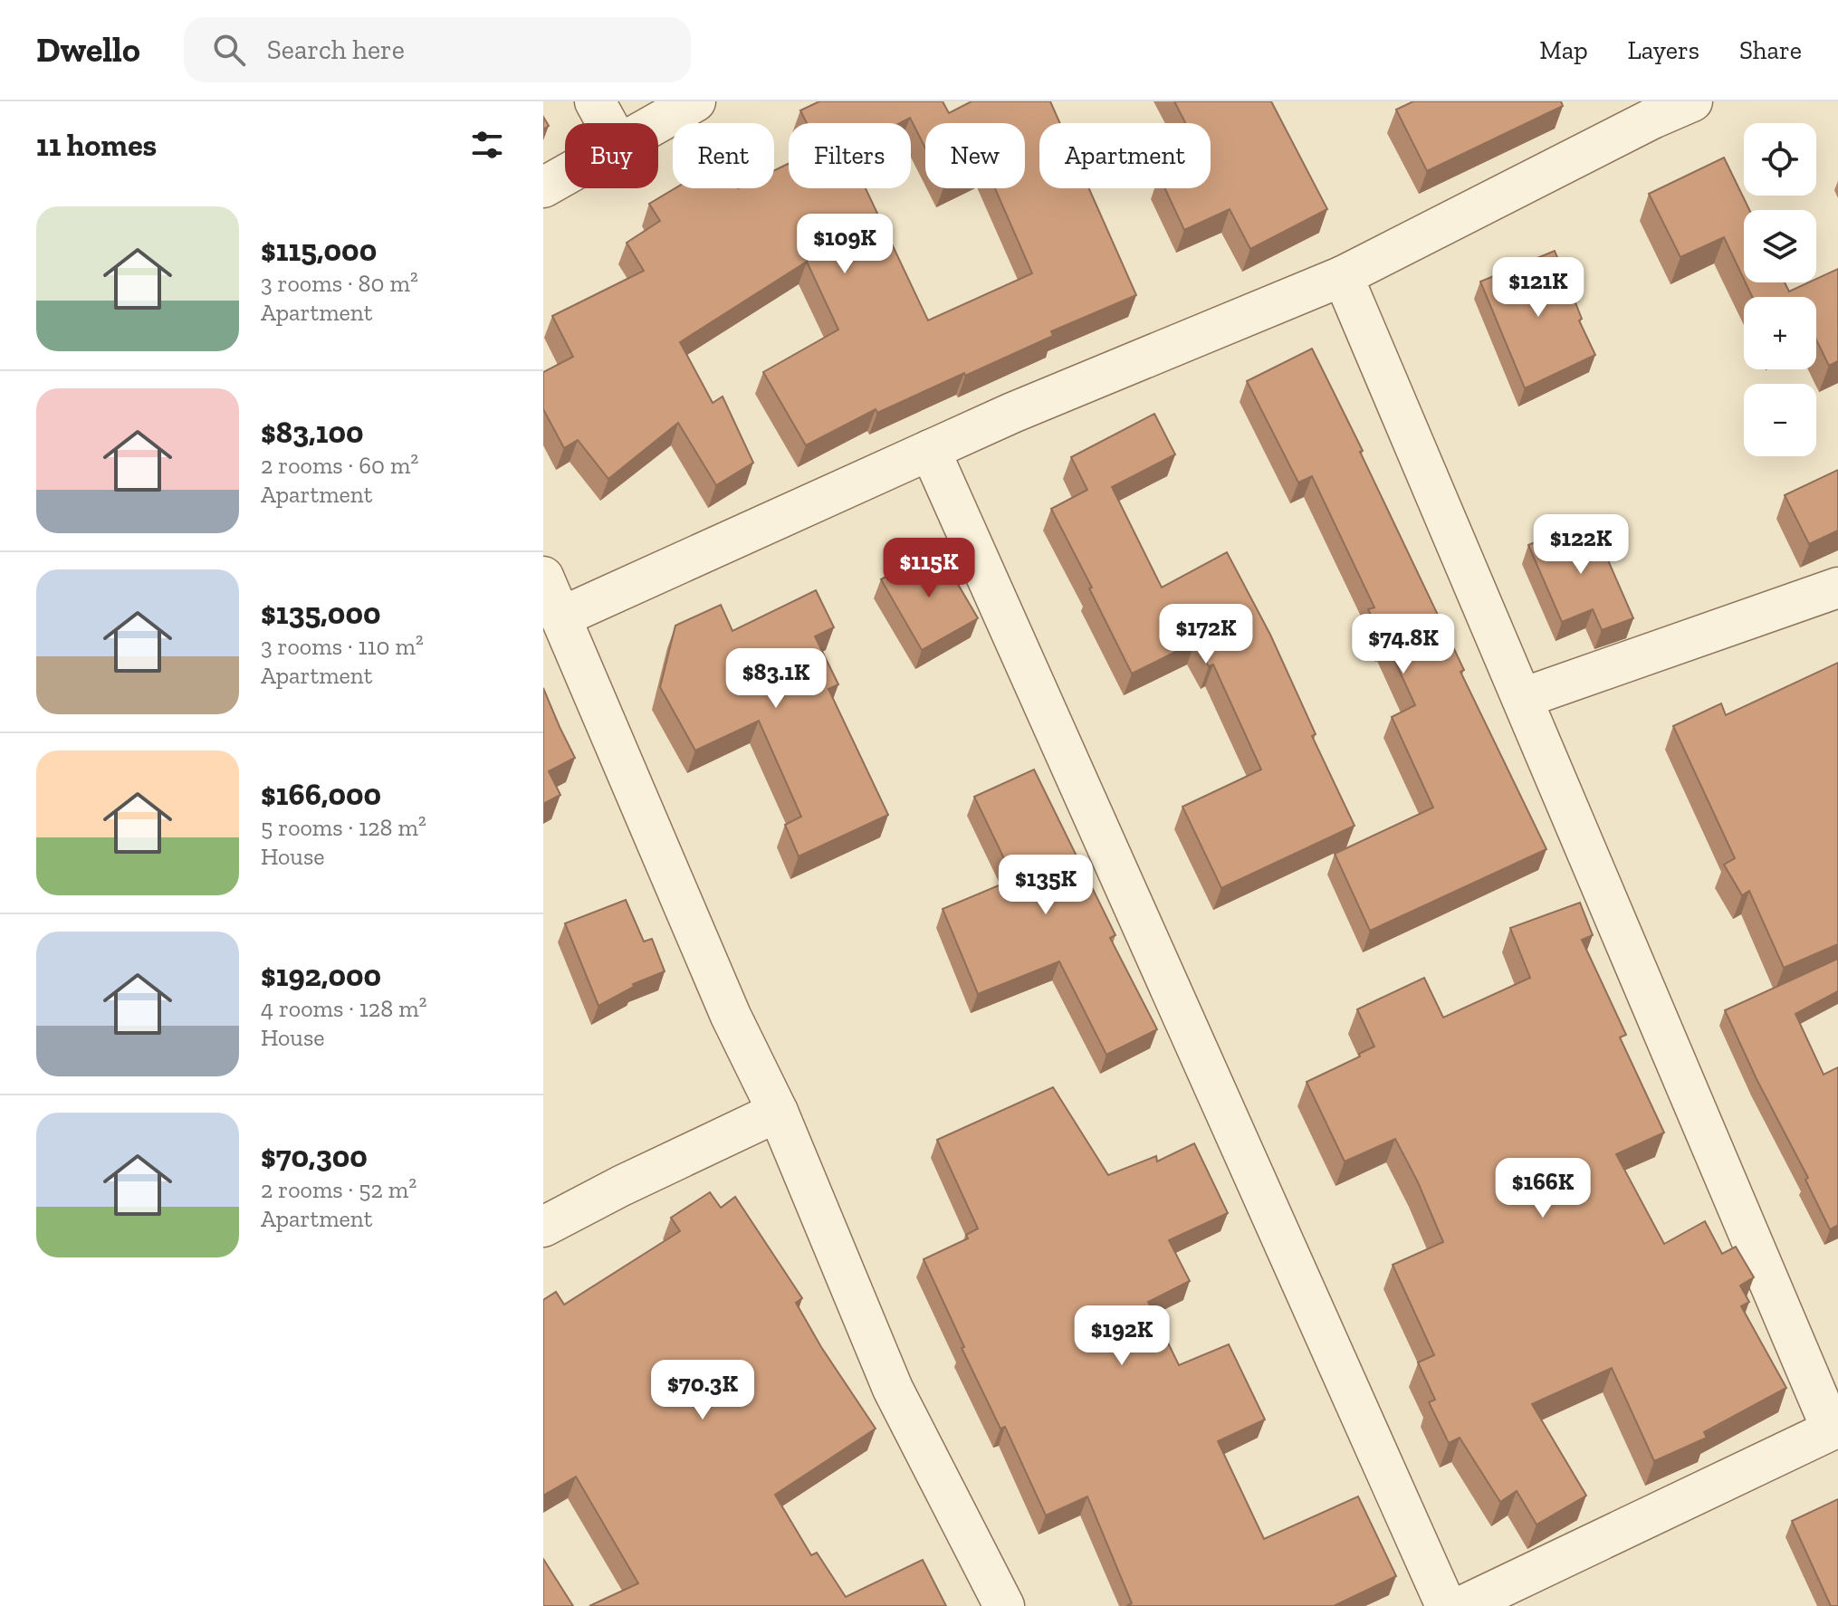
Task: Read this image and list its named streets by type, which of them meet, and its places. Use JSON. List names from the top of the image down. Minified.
{"page":{"header":"Dwello","search":"Search here","nav":["Map","Layers","Share"],"heading":"11 homes","map_buttons":["+","−"],"chip":["Buy","Rent","Filters","New","Apartment"],"list":[{"name":"$115,000","note":"3 rooms · 80 m² · Apartment"},{"name":"$83,100","note":"2 rooms · 60 m² · Apartment"},{"name":"$135,000","note":"3 rooms · 110 m² · Apartment"},{"name":"$166,000","note":"5 rooms · 128 m² · House"},{"name":"$192,000","note":"4 rooms · 128 m² · House"},{"name":"$70,300","note":"2 rooms · 52 m² · Apartment"}],"price":["$109K","$121K","$122K","$115K","$172K","$74.8K","$83.1K","$135K","$166K","$192K","$70.3K"]}}
